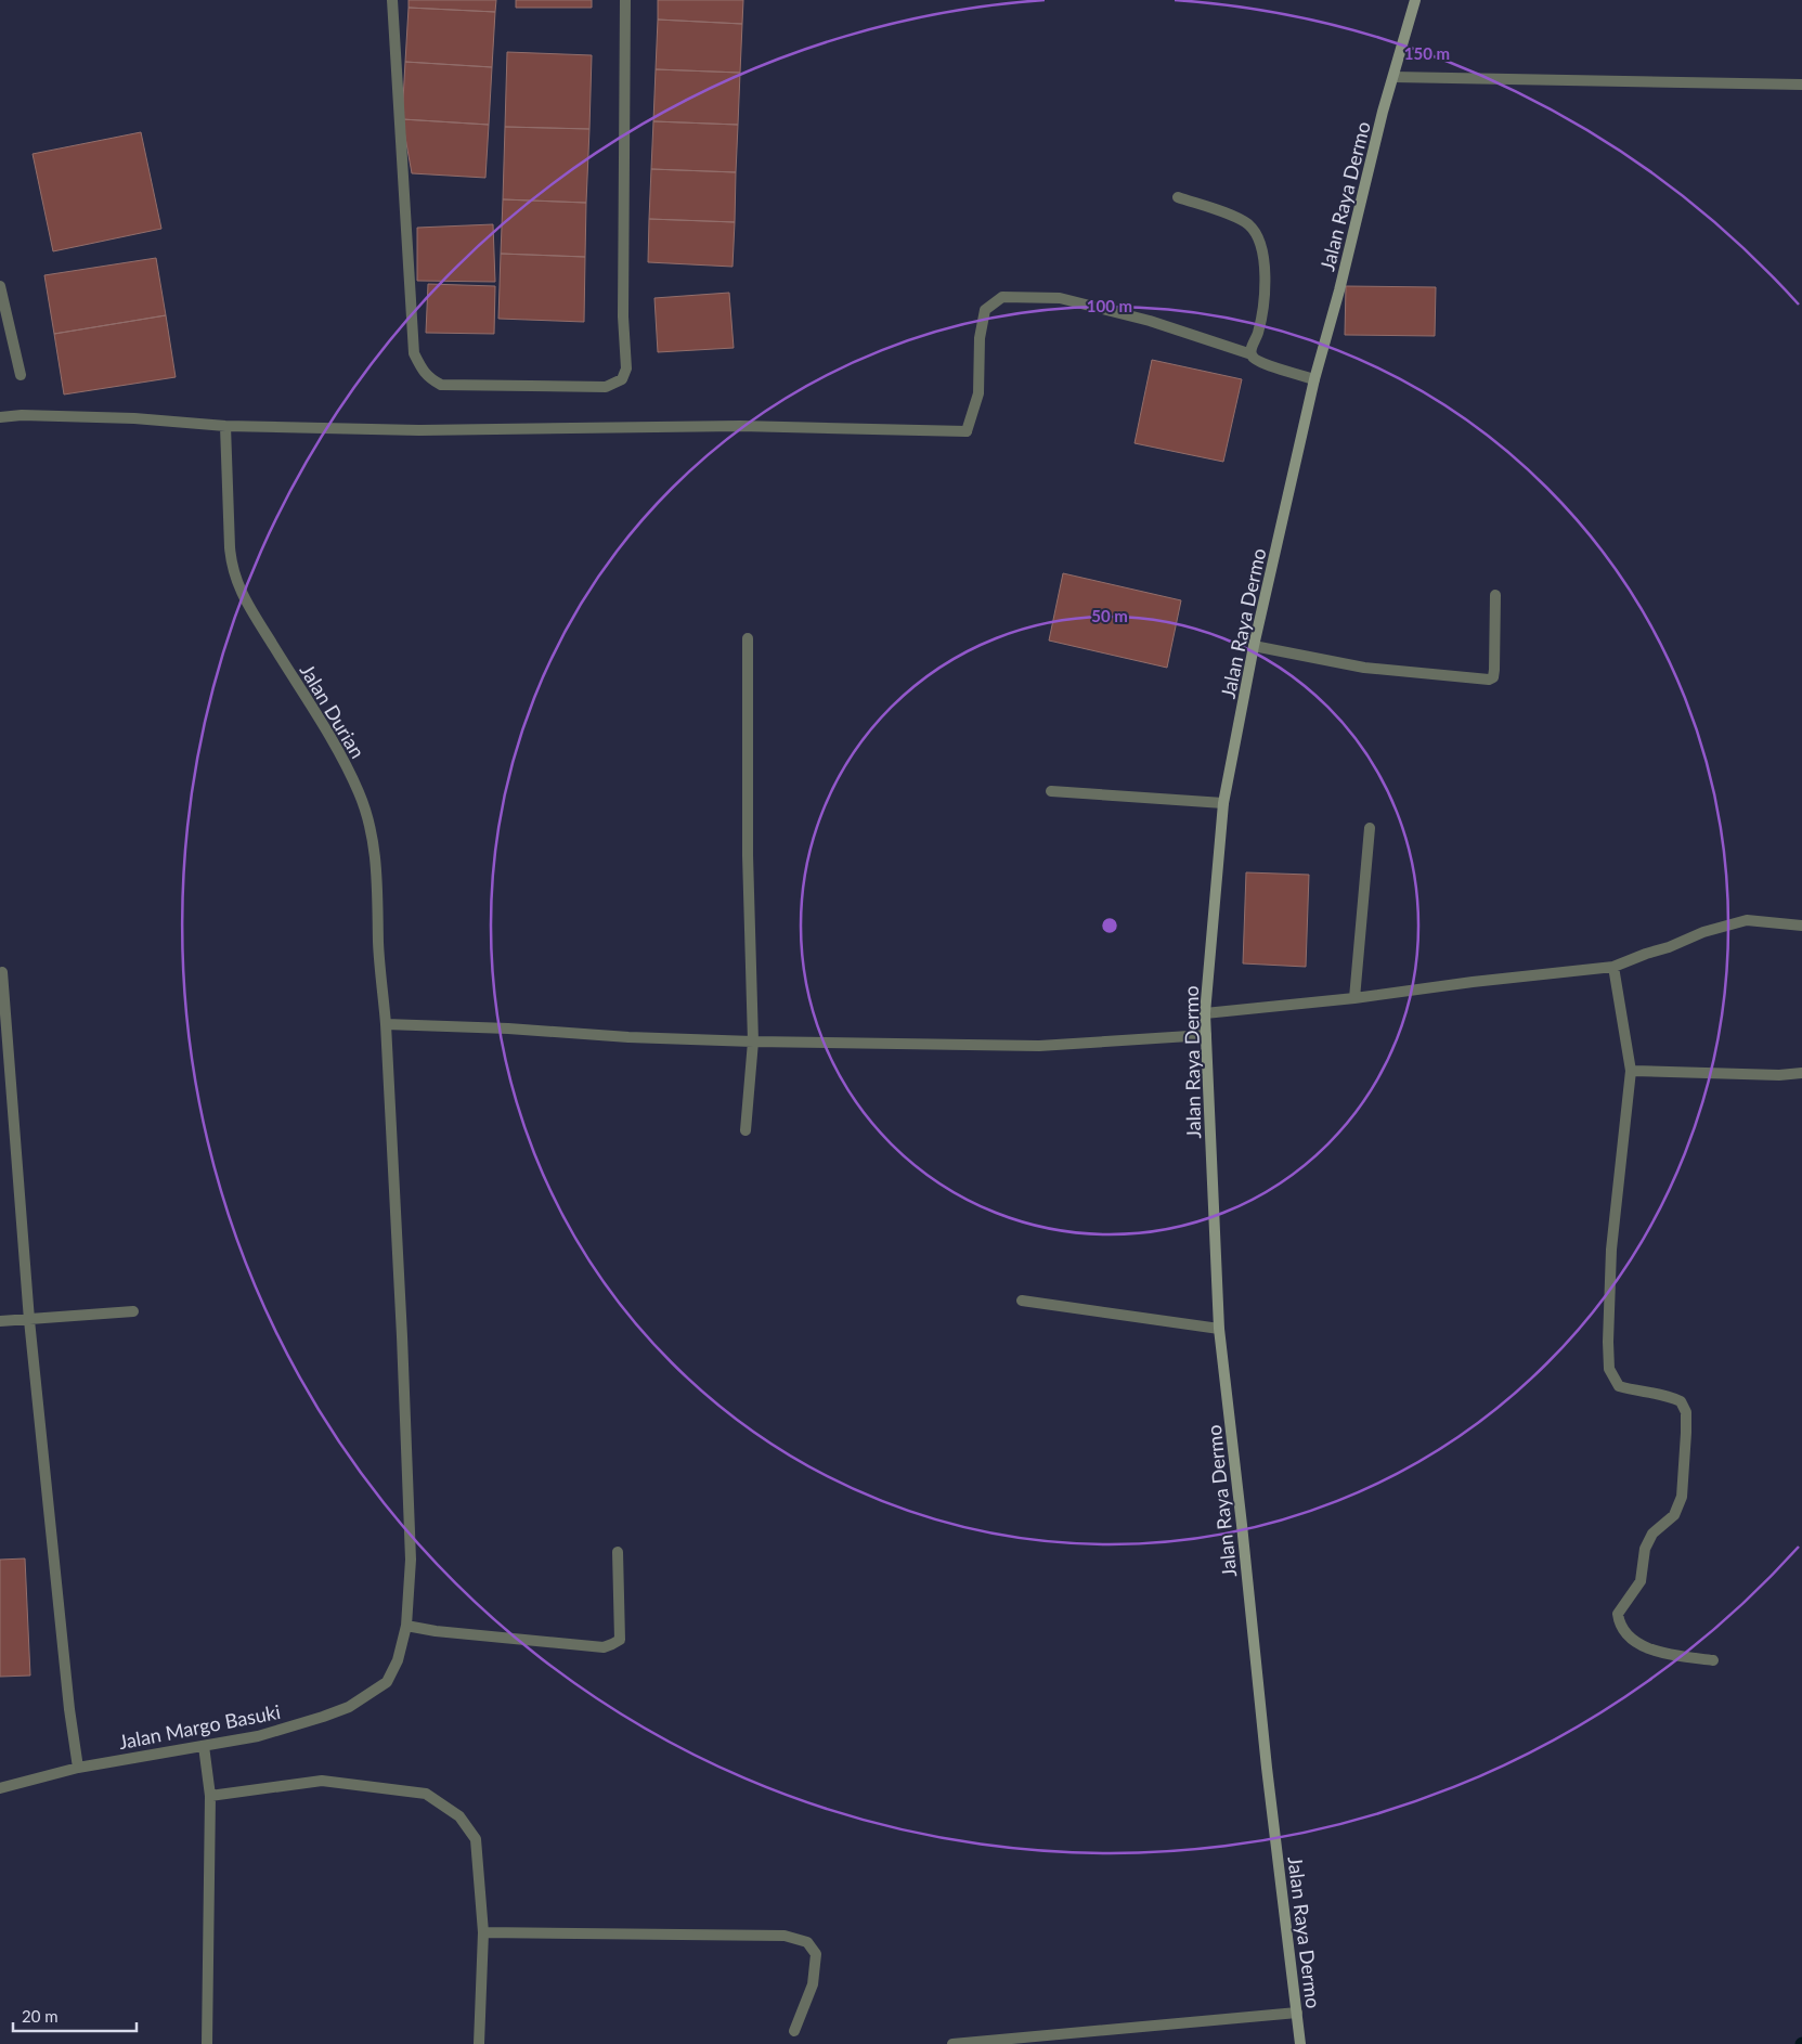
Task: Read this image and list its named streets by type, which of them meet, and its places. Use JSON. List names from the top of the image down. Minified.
{"streets":{"street":["Jalan Raya Dermo","Jalan Durian","Jalan Margo Basuki"]},"crossings":[["Jalan Durian","Jalan Margo Basuki"]],"scale_bar":"20 m","rings":["150 m","100 m","50 m"]}
